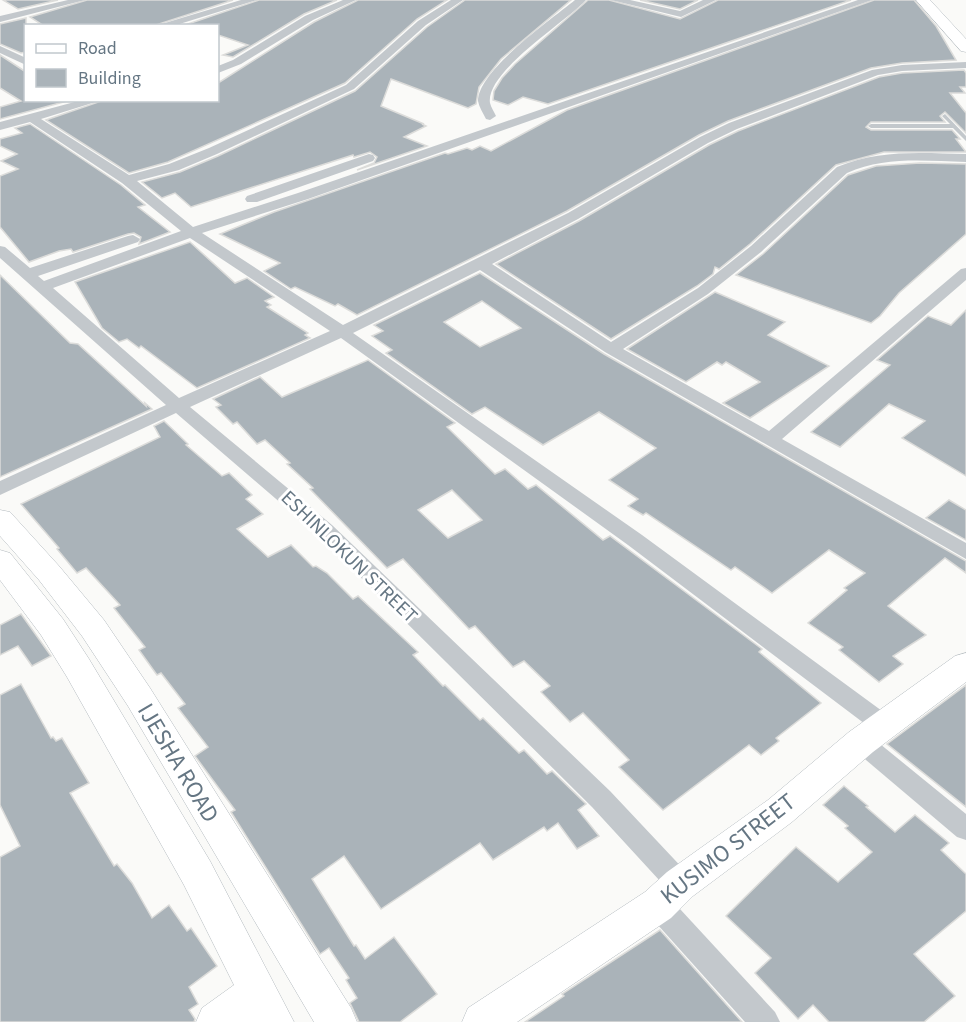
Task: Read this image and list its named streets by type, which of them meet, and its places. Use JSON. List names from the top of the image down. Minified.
{"streets":{"main road":["IJESHA ROAD","KUSIMO STREET"],"street":["ESHINLOKUN STREET"]},"crossings":[["ESHINLOKUN STREET","KUSIMO STREET"]],"legend":["Road","Building"]}
